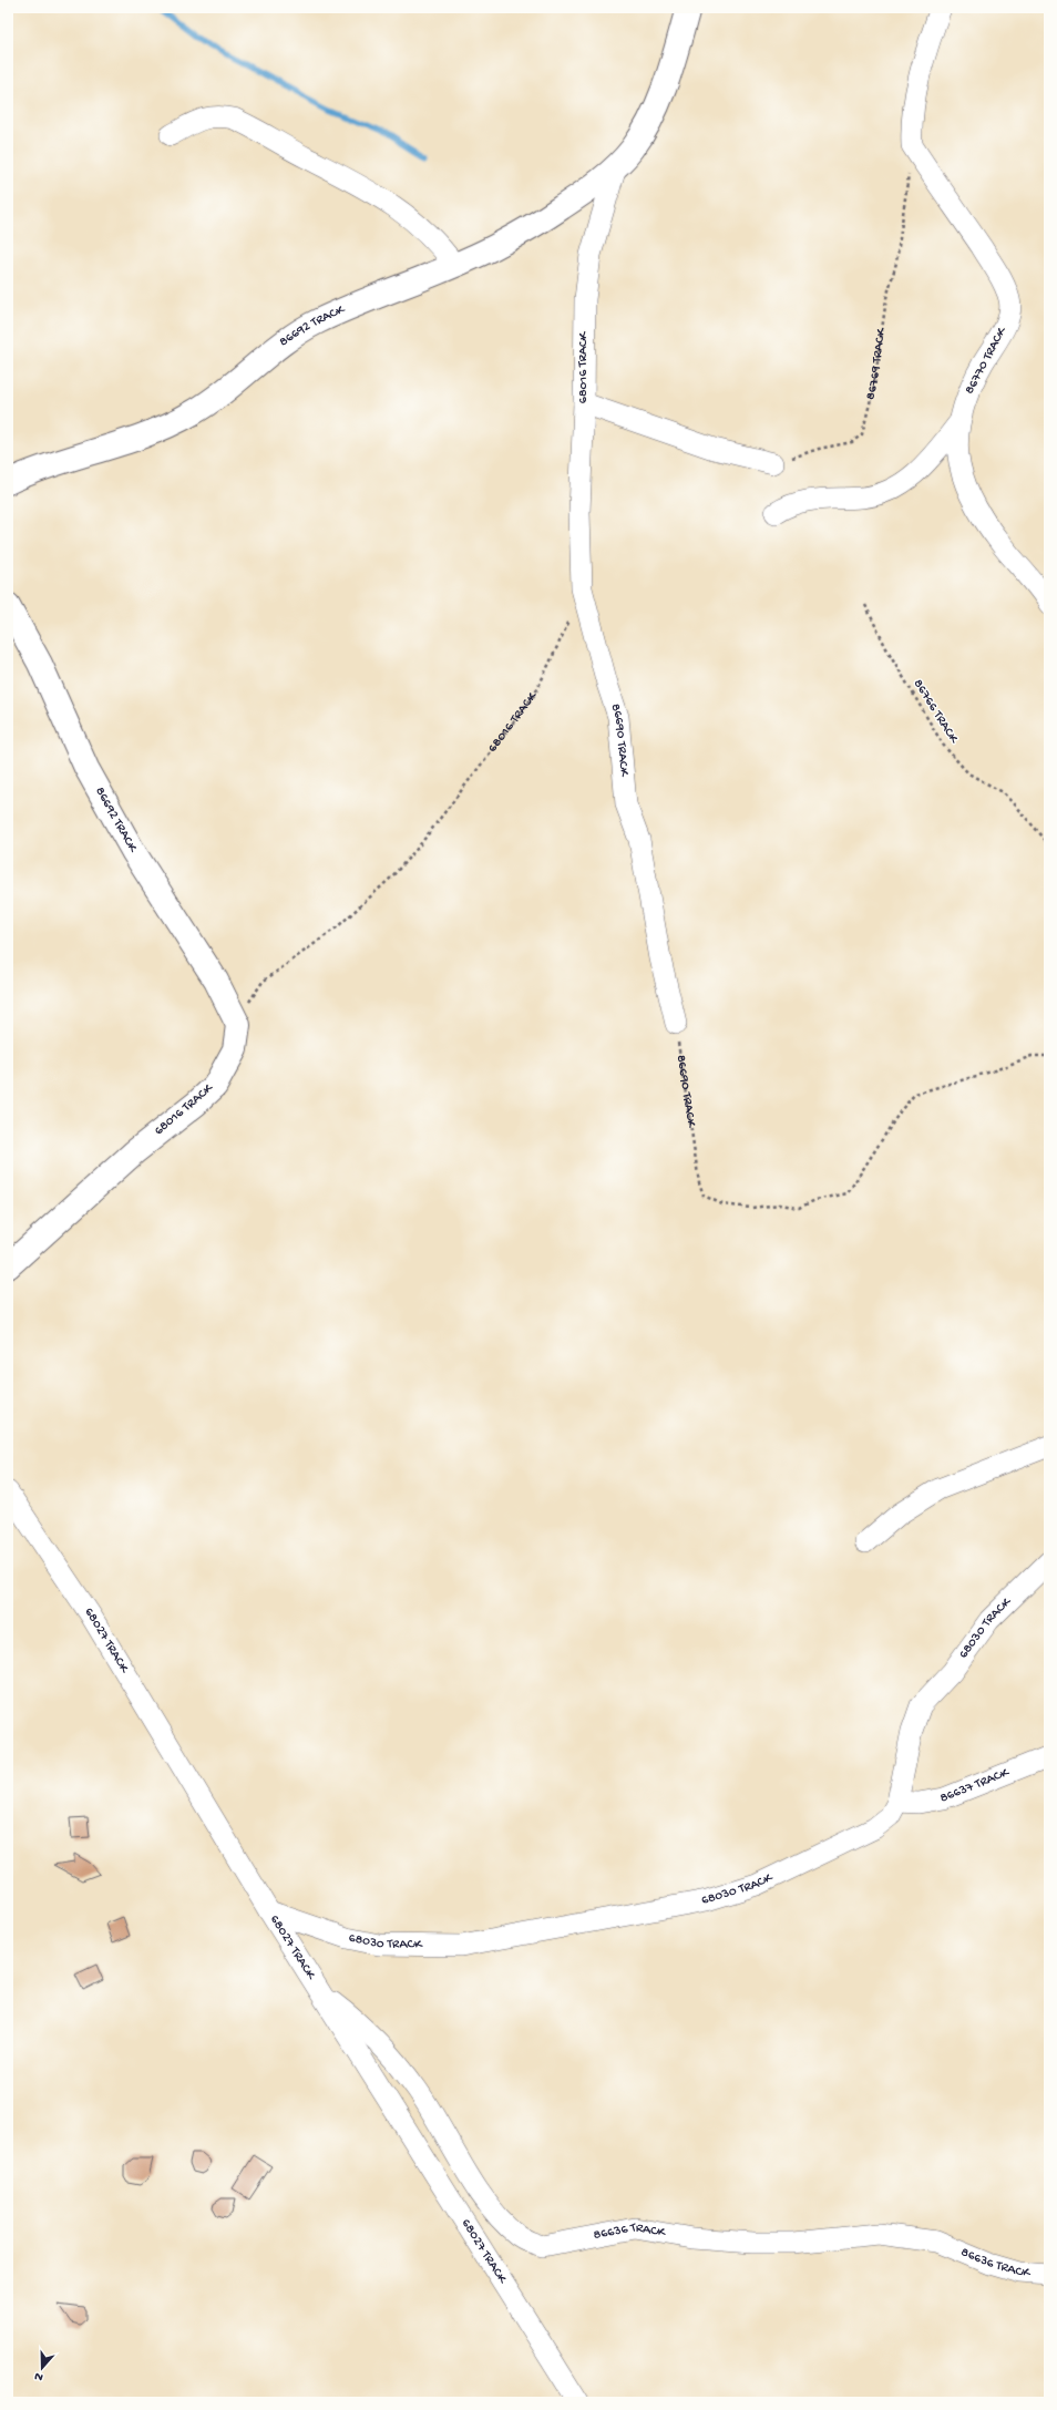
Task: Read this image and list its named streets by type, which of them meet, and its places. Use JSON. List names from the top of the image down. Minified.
{"streets":{"street":["86692 TRACK","86770 TRACK","68016 TRACK","86690 TRACK","68030 TRACK","68027 TRACK","86637 TRACK","86636 TRACK"],"path":["86769 TRACK","86766 TRACK"]},"crossings":[["86692 TRACK","68016 TRACK"],["86770 TRACK","86769 TRACK"],["68016 TRACK","86690 TRACK"],["68030 TRACK","68027 TRACK"],["68030 TRACK","86637 TRACK"],["68027 TRACK","86636 TRACK"]],"north":"bottom"}
